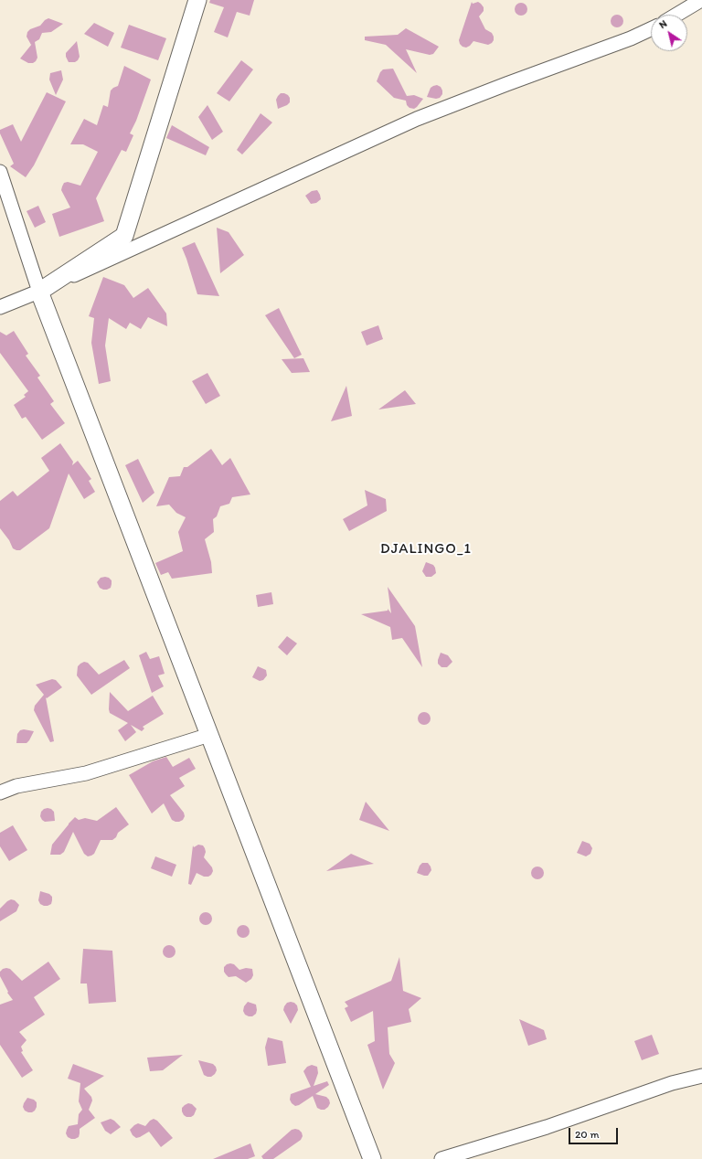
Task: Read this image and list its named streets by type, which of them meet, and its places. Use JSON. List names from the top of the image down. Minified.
{"districts":["DJALINGO_1"],"scale_bar":"20 m","north":"top left"}
